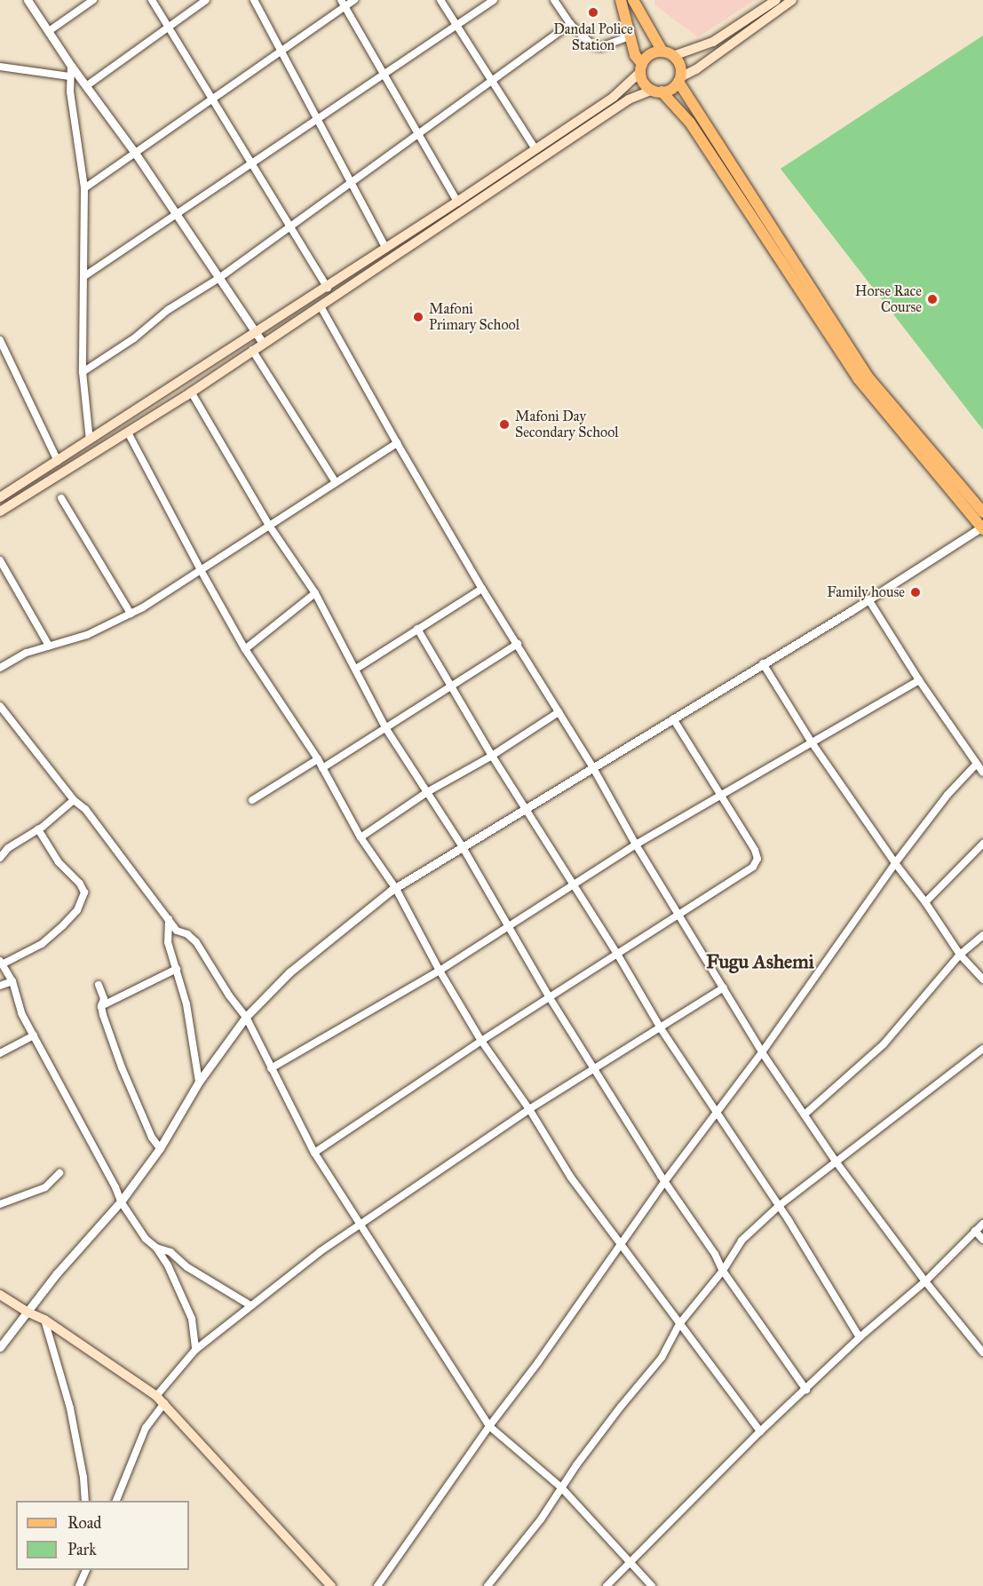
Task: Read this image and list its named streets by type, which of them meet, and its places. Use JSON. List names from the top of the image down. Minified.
{"districts":["Fugu Ashemi"],"places":["Dandal Police Station","Horse Race Course","Mafoni Primary School","Mafoni Day Secondary School","Family house"],"legend":["Road","Park"]}
